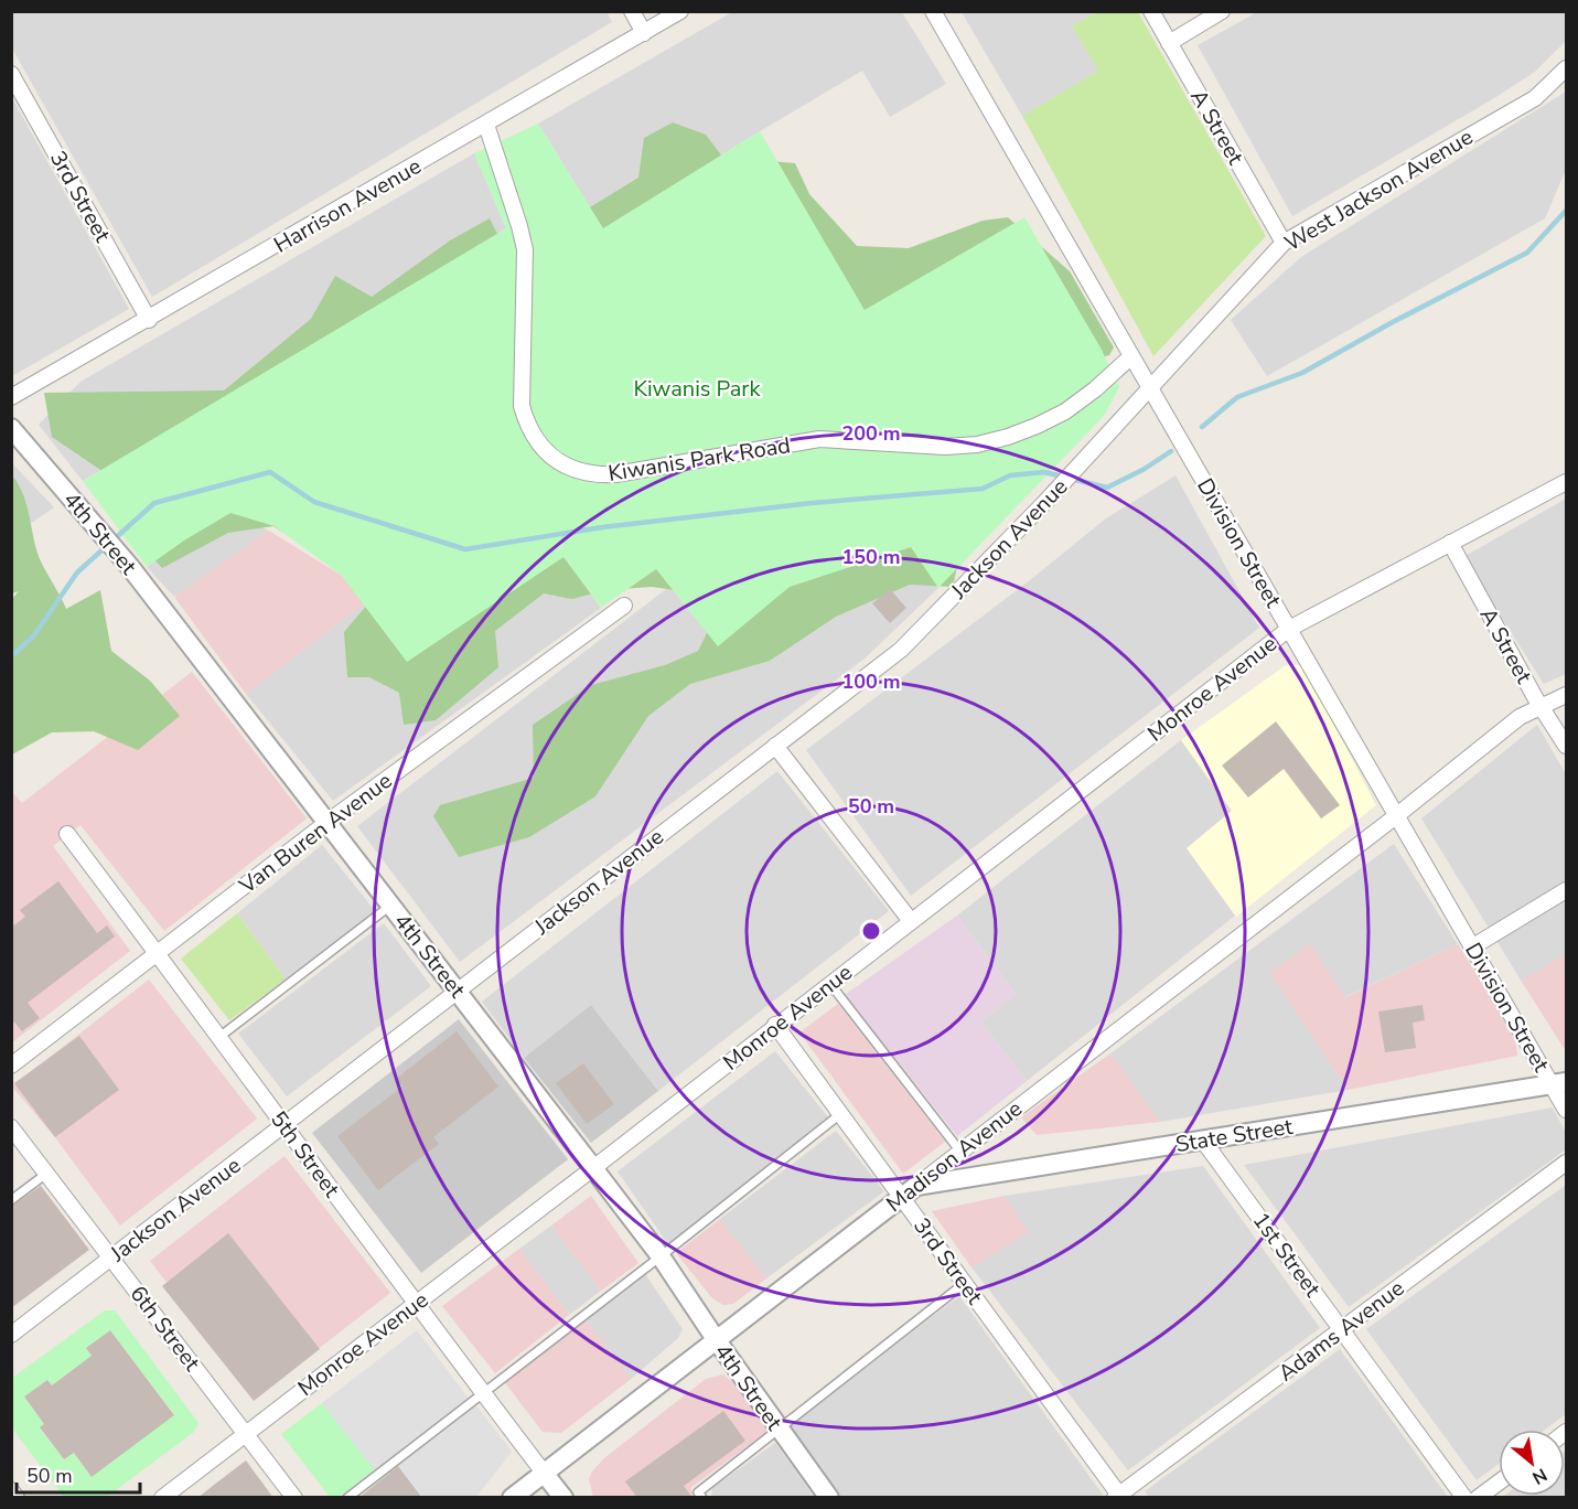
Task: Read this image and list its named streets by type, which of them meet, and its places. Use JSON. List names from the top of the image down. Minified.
{"streets":{"street":["A Street","West Jackson Avenue","3rd Street","Harrison Avenue","Kiwanis Park Road","4th Street","Jackson Avenue","Division Street","Monroe Avenue","Van Buren Avenue","State Street","5th Street","Madison Avenue","1st Street","6th Street","Adams Avenue"]},"crossings":[["A Street","West Jackson Avenue"],["A Street","Monroe Avenue"],["A Street","Madison Avenue"],["West Jackson Avenue","Jackson Avenue"],["West Jackson Avenue","Division Street"],["3rd Street","Harrison Avenue"],["3rd Street","Monroe Avenue"],["3rd Street","State Street"],["3rd Street","Madison Avenue"],["3rd Street","Adams Avenue"],["Harrison Avenue","Kiwanis Park Road"],["Kiwanis Park Road","Division Street"],["4th Street","Jackson Avenue"],["4th Street","Monroe Avenue"],["4th Street","Van Buren Avenue"],["4th Street","Madison Avenue"],["Jackson Avenue","Division Street"],["Jackson Avenue","5th Street"],["Jackson Avenue","6th Street"],["Division Street","Monroe Avenue"],["Division Street","State Street"],["Division Street","Madison Avenue"],["Monroe Avenue","5th Street"],["Monroe Avenue","6th Street"],["Van Buren Avenue","5th Street"],["State Street","Madison Avenue"],["State Street","1st Street"],["5th Street","Madison Avenue"],["1st Street","Adams Avenue"]],"parks":["Kiwanis Park"],"scale_bar":"50 m","north":"bottom right","rings":["200 m","150 m","100 m","50 m"]}
